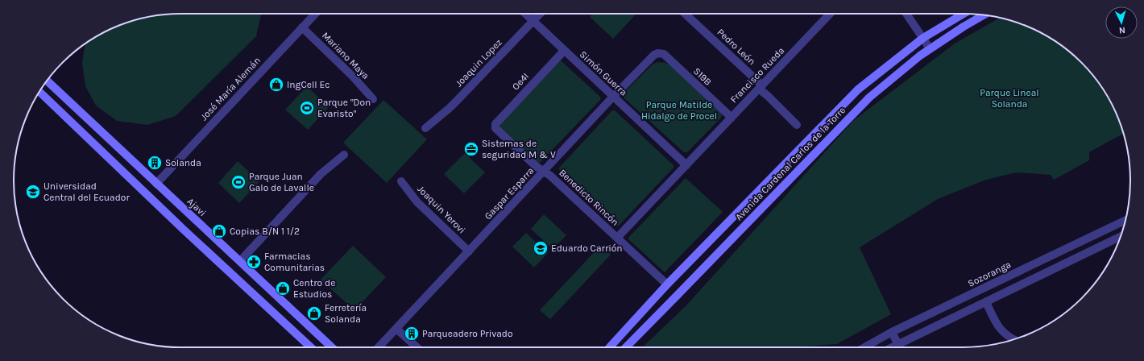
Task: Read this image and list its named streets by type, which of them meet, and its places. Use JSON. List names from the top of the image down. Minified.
{"streets":{"street":["Pedro León","Mariano Maya","Joaquin Lopez","Simón Guerra","Francisco Rueda","S19B","Oe4I","José María Alemán","Avenida Cardenal Carlos de la Torre","Gaspar Esparra","Benedicto Rincón","Ajavi","Joaquin Yerovi","Sozoranga"]},"crossings":[["Pedro León","Francisco Rueda"],["Mariano Maya","José María Alemán"],["Joaquin Lopez","Simón Guerra"],["Simón Guerra","Francisco Rueda"],["Simón Guerra","Oe4I"],["Simón Guerra","Gaspar Esparra"],["Francisco Rueda","S19B"],["Francisco Rueda","Benedicto Rincón"],["S19B","Gaspar Esparra"],["Oe4I","Benedicto Rincón"],["José María Alemán","Ajavi"],["Avenida Cardenal Carlos de la Torre","Benedicto Rincón"],["Gaspar Esparra","Benedicto Rincón"],["Gaspar Esparra","Joaquin Yerovi"]],"parks":["Parque Lineal Solanda","Parque Matilde Hidalgo de Procel"],"places":{"shop":["IngCell Ec","Copias B/N 1 1/2","Centro de Estudios","Ferretería Solanda"],"sports":["Parque \"Don Evaristo\"","Parque Juan Galo de Lavalle"],"office":["Sistemas de seguridad M & V"],"building":["Solanda","Parqueadero Privado"],"school or university":["Universidad Central del Ecuador","Eduardo Carrión"],"pharmacy":["Farmacias Comunitarias"]},"north":"bottom"}
